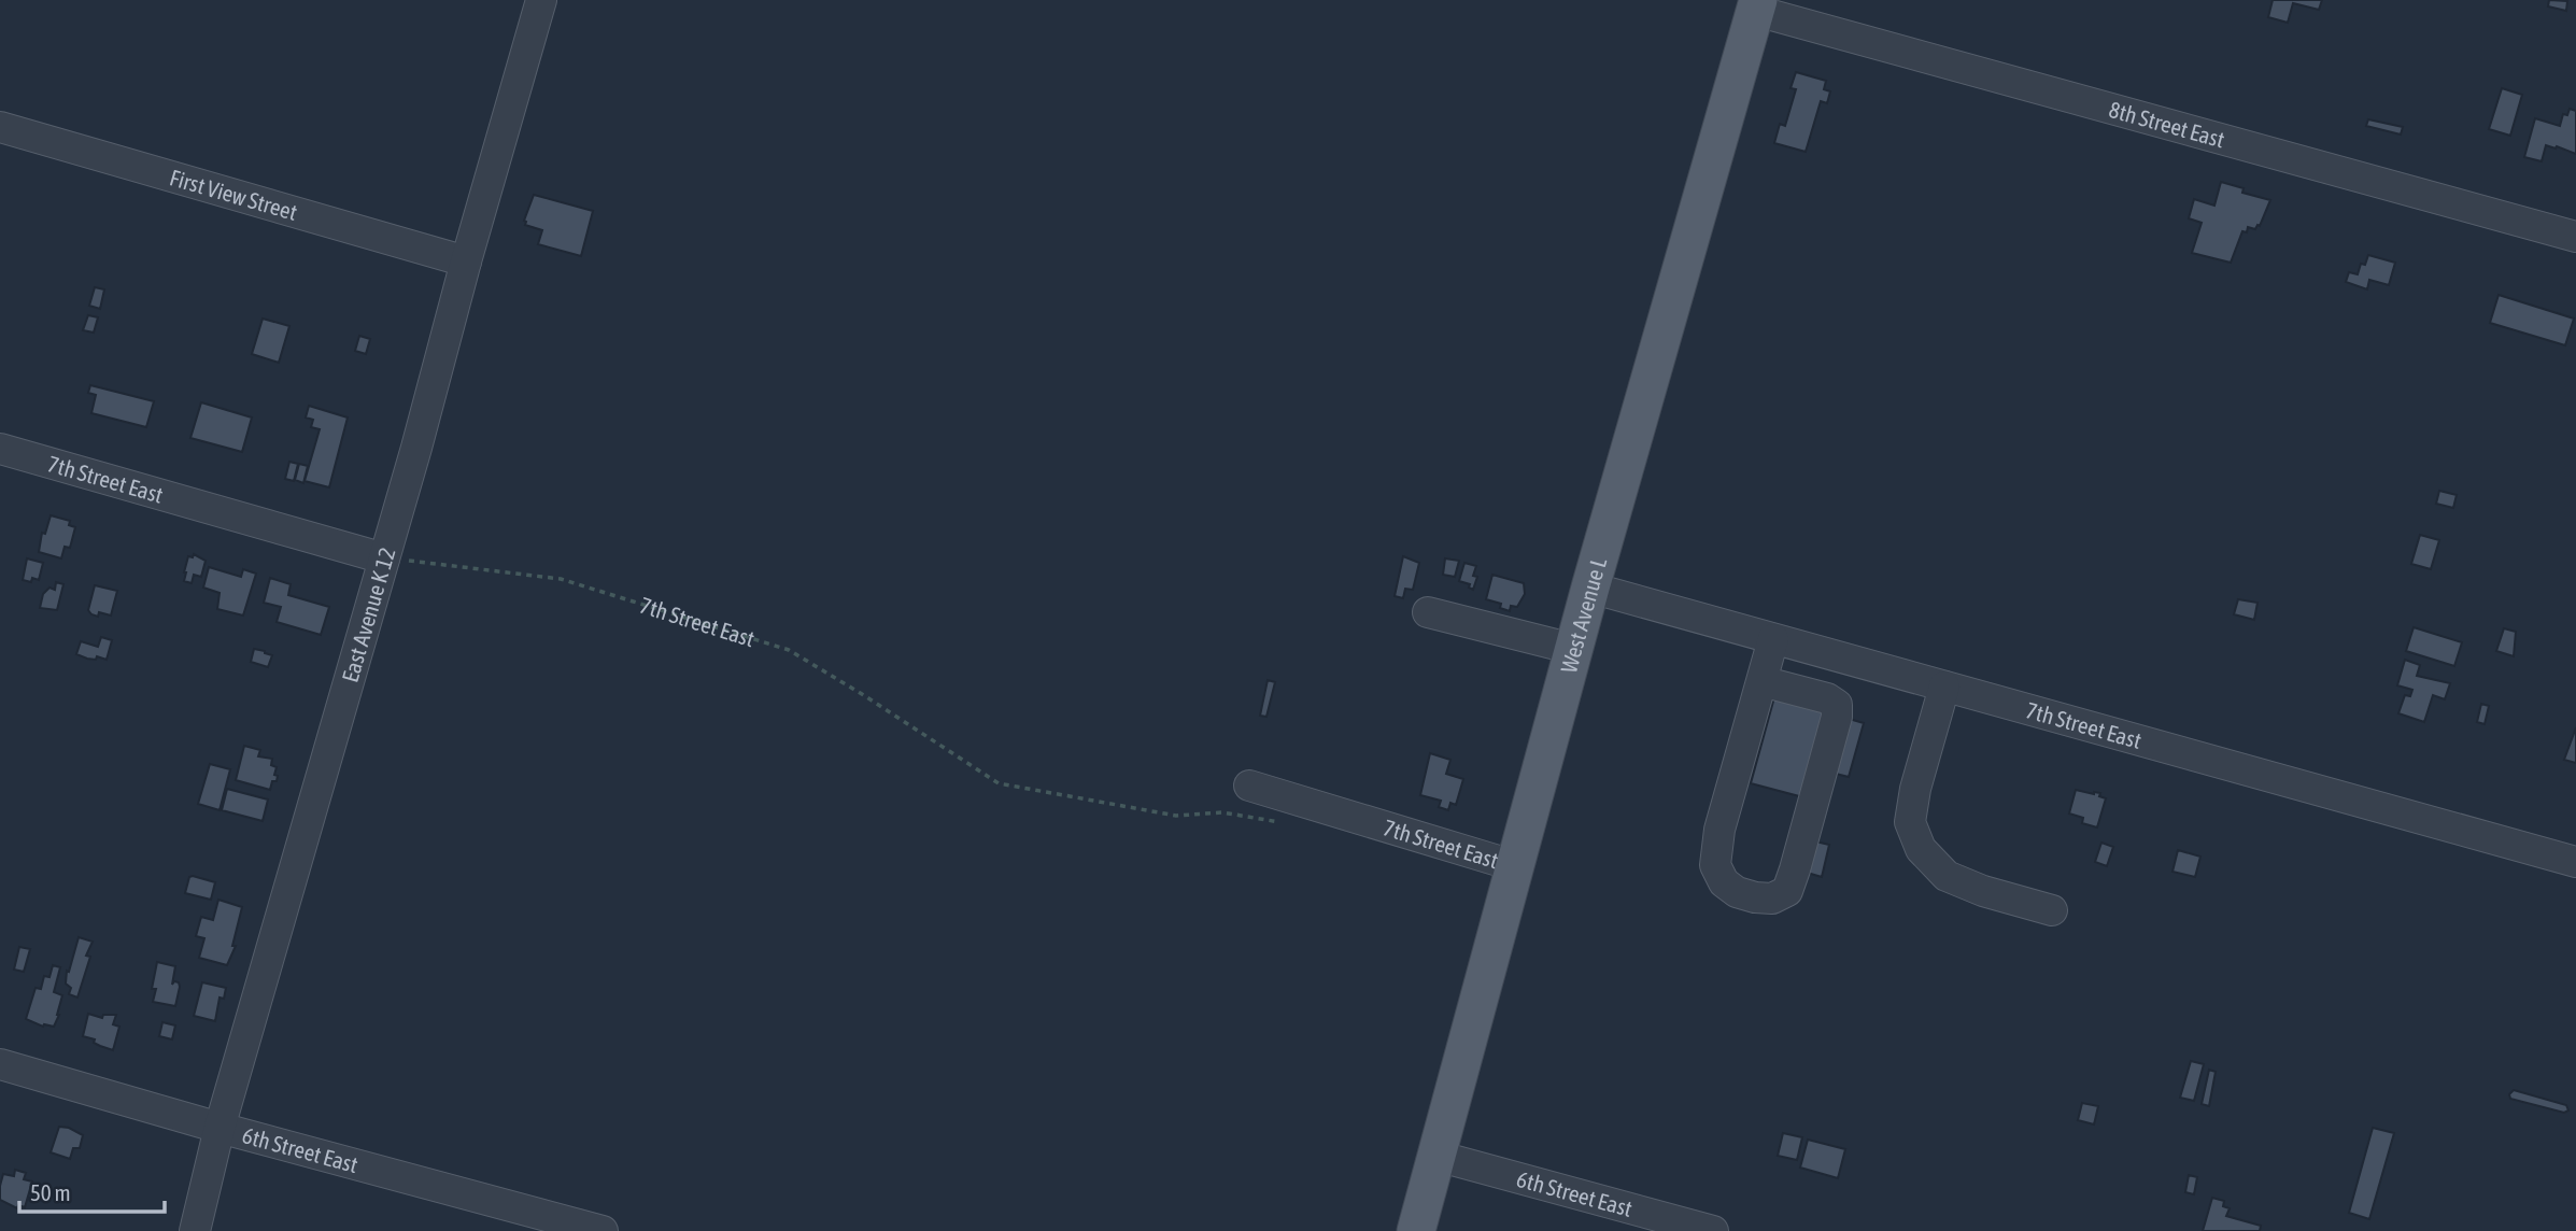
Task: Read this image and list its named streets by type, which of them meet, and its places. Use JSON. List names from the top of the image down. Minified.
{"streets":{"main road":["West Avenue L"],"street":["8th Street East","First View Street","7th Street East","East Avenue K 12","6th Street East"]},"crossings":[["8th Street East","West Avenue L"],["First View Street","East Avenue K 12"],["7th Street East","West Avenue L"],["7th Street East","East Avenue K 12"],["West Avenue L","6th Street East"],["East Avenue K 12","6th Street East"]],"scale_bar":"50 m"}
